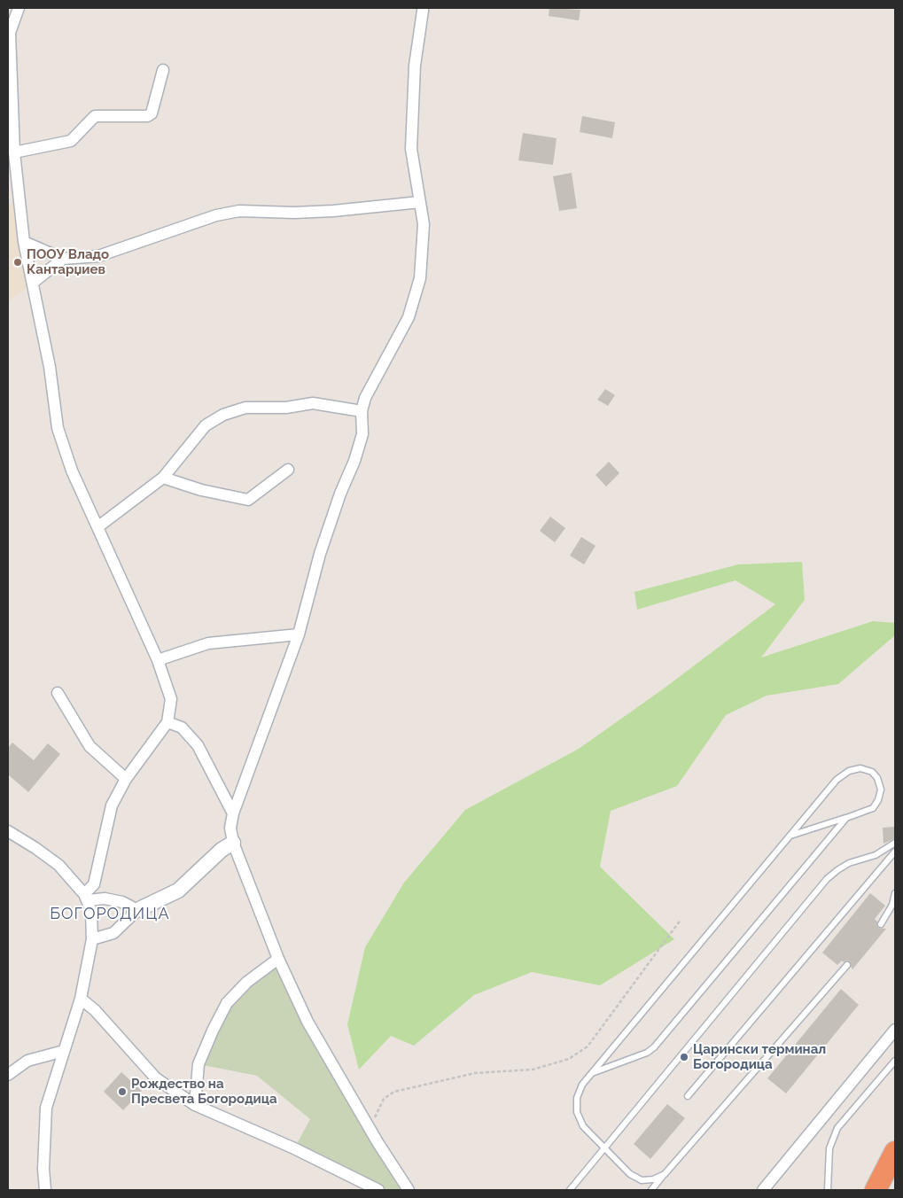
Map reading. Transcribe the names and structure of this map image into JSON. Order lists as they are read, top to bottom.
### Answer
{
  "districts": ["БОГОРОДИЦА"],
  "places": ["ПООУ Владо Кантарџиев", "Царински терминал Богородица", "Рождество на Пресвета Богородица"]
}
